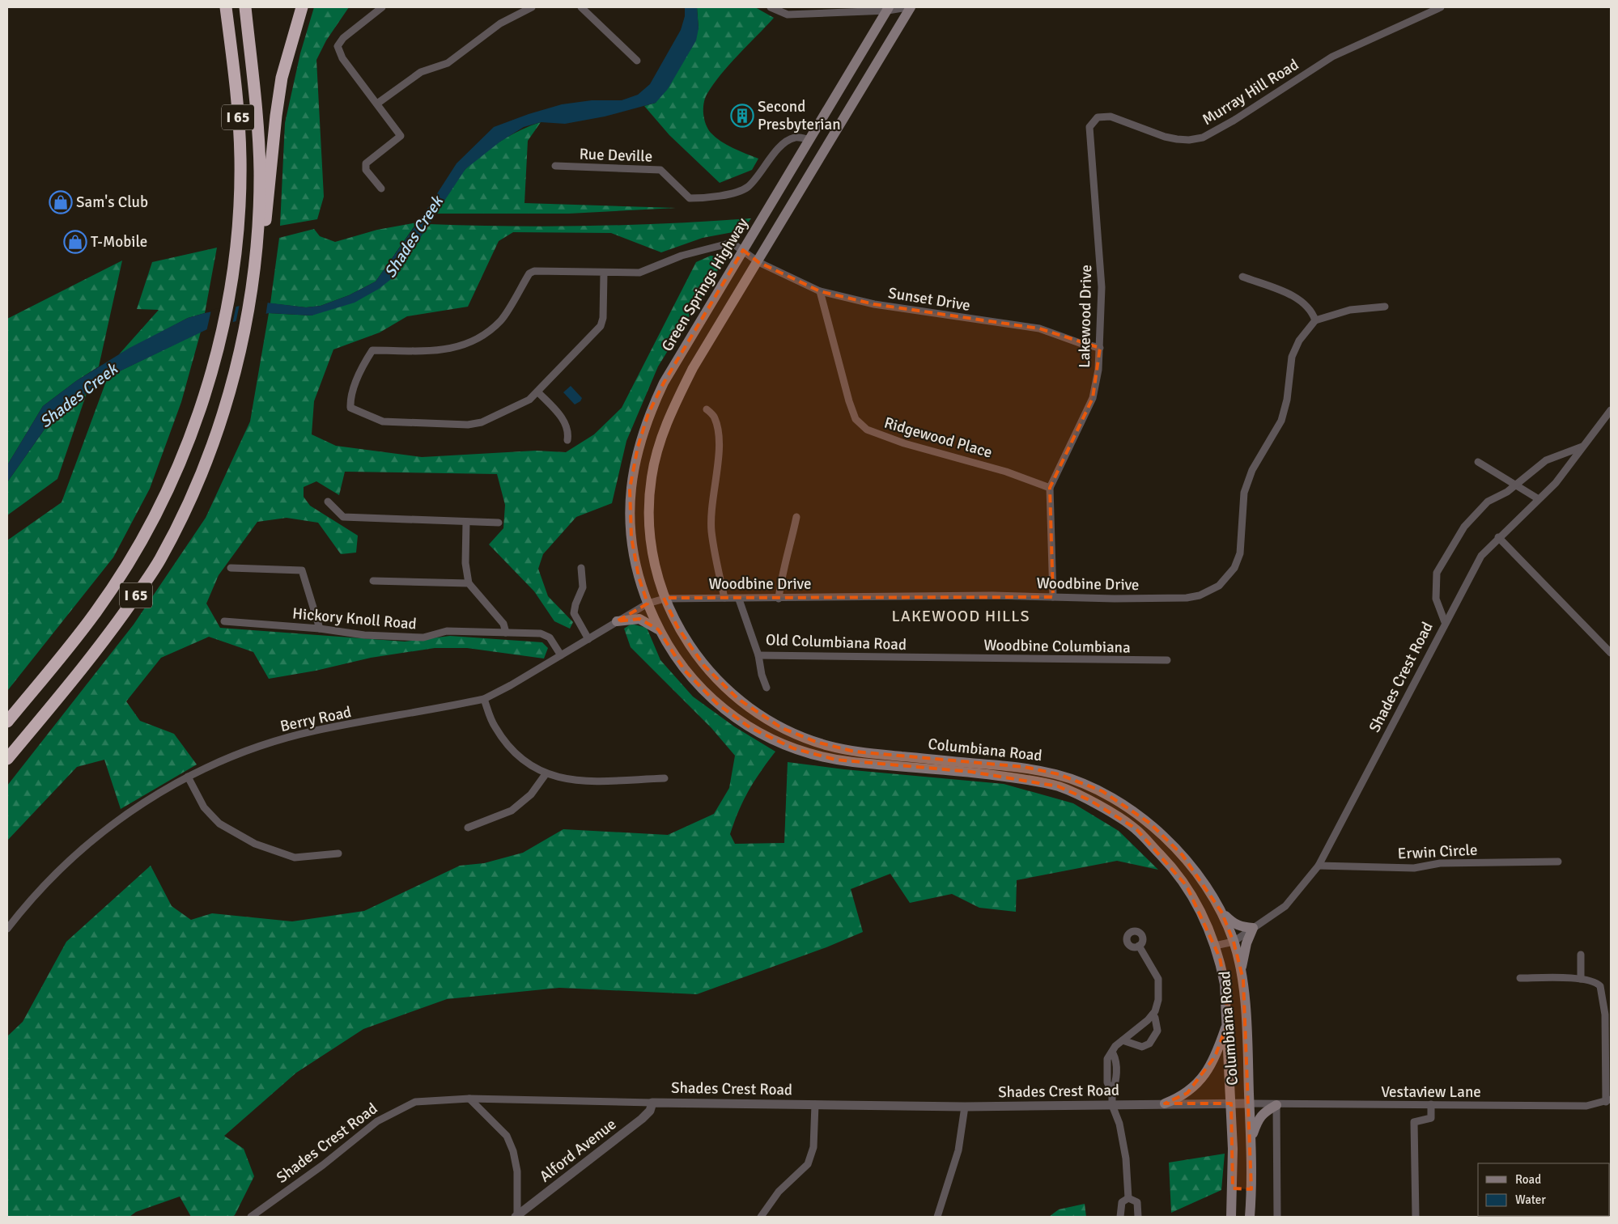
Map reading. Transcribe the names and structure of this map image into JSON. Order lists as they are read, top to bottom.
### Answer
{
  "streets": {
    "highway": ["I 65"],
    "main road": ["Green Springs Highway", "Columbiana Road"],
    "street": [
      "Murray Hill Road",
      "Rue Deville",
      "Sunset Drive",
      "Lakewood Drive",
      "Ridgewood Place",
      "Woodbine Drive",
      "Hickory Knoll Road",
      "Old Columbiana Road",
      "Woodbine Columbiana",
      "Shades Crest Road",
      "Berry Road",
      "Erwin Circle",
      "Vestaview Lane",
      "Alford Avenue"
    ]
  },
  "crossings": [
    ["Murray Hill Road", "Lakewood Drive"],
    ["Rue Deville", "Green Springs Highway"],
    ["Green Springs Highway", "Sunset Drive"],
    ["Green Springs Highway", "Berry Road"],
    ["Green Springs Highway", "Columbiana Road"],
    ["Sunset Drive", "Lakewood Drive"],
    ["Sunset Drive", "Ridgewood Place"],
    ["Lakewood Drive", "Ridgewood Place"],
    ["Lakewood Drive", "Woodbine Drive"],
    ["Woodbine Drive", "Old Columbiana Road"],
    ["Woodbine Drive", "Berry Road"],
    ["Woodbine Drive", "Columbiana Road"],
    ["Hickory Knoll Road", "Berry Road"],
    ["Old Columbiana Road", "Woodbine Columbiana"],
    ["Shades Crest Road", "Columbiana Road"],
    ["Shades Crest Road", "Erwin Circle"],
    ["Shades Crest Road", "Vestaview Lane"],
    ["Shades Crest Road", "Alford Avenue"],
    ["Berry Road", "Columbiana Road"],
    ["Columbiana Road", "Vestaview Lane"]
  ],
  "districts": ["LAKEWOOD HILLS"],
  "water": ["Shades Creek"],
  "places": {
    "building": ["Second Presbyterian"],
    "shop": ["Sam's Club", "T-Mobile"]
  },
  "legend": ["Road", "Water"]
}
